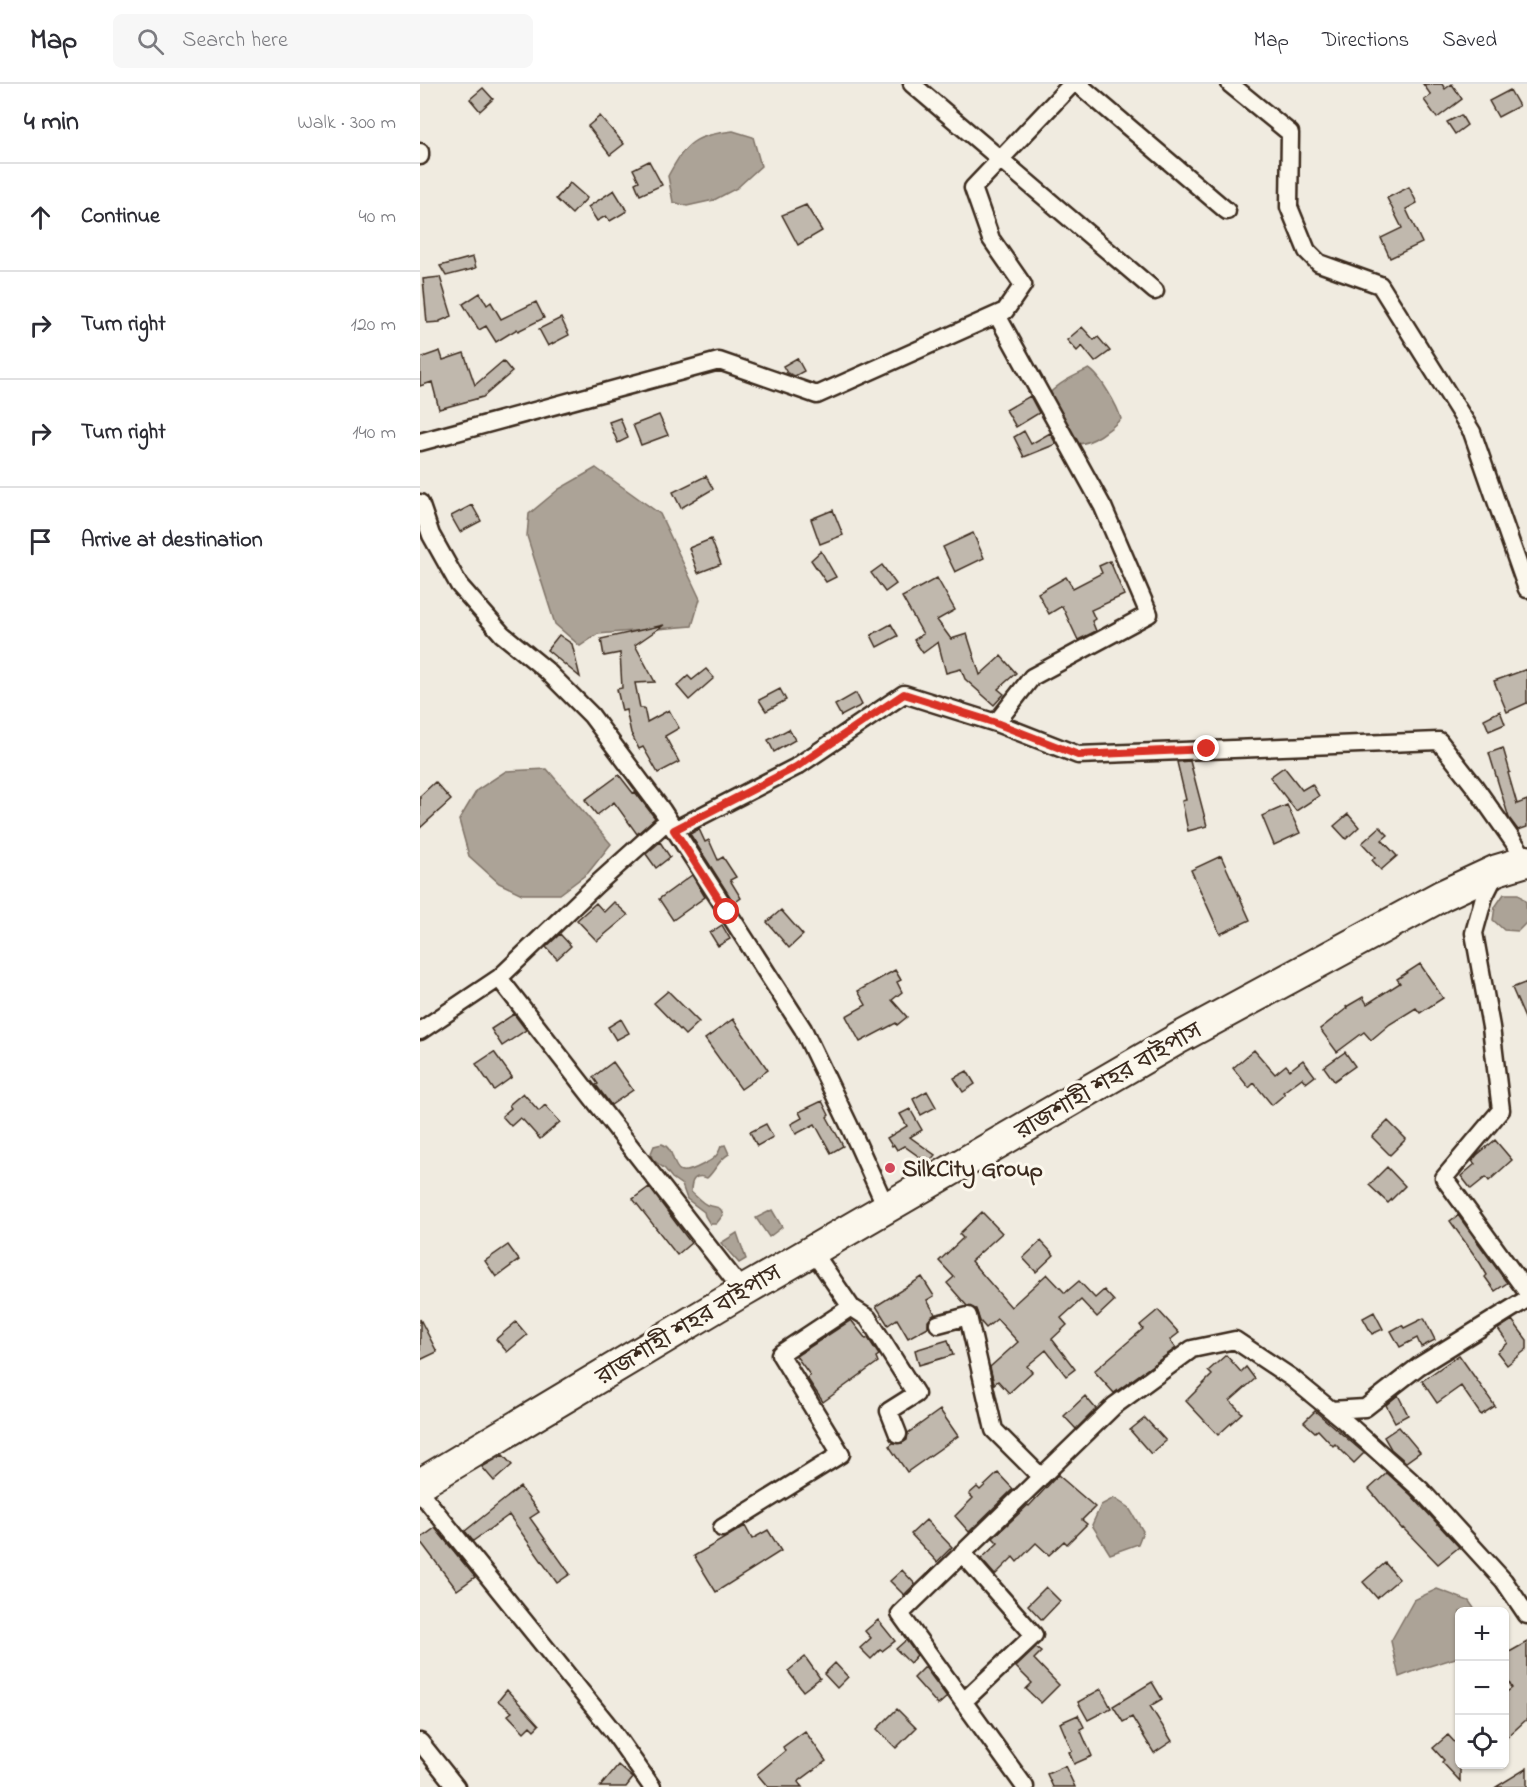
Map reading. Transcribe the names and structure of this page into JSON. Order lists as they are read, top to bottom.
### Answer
{
  "streets": {
    "highway": ["রাজশাহী শহর বাইপাস"]
  },
  "places": ["SilkCity Group"],
  "page": {
    "header": "Map",
    "search": "Search here",
    "nav": ["Map", "Directions", "Saved"],
    "heading": ["4 min", "Walk · 300 m"],
    "list": [
      ["Continue", "40 m"],
      ["Turn right", "120 m"],
      ["Turn right", "140 m"],
      "Arrive at destination"
    ],
    "map_buttons": ["+", "−"]
  }
}
